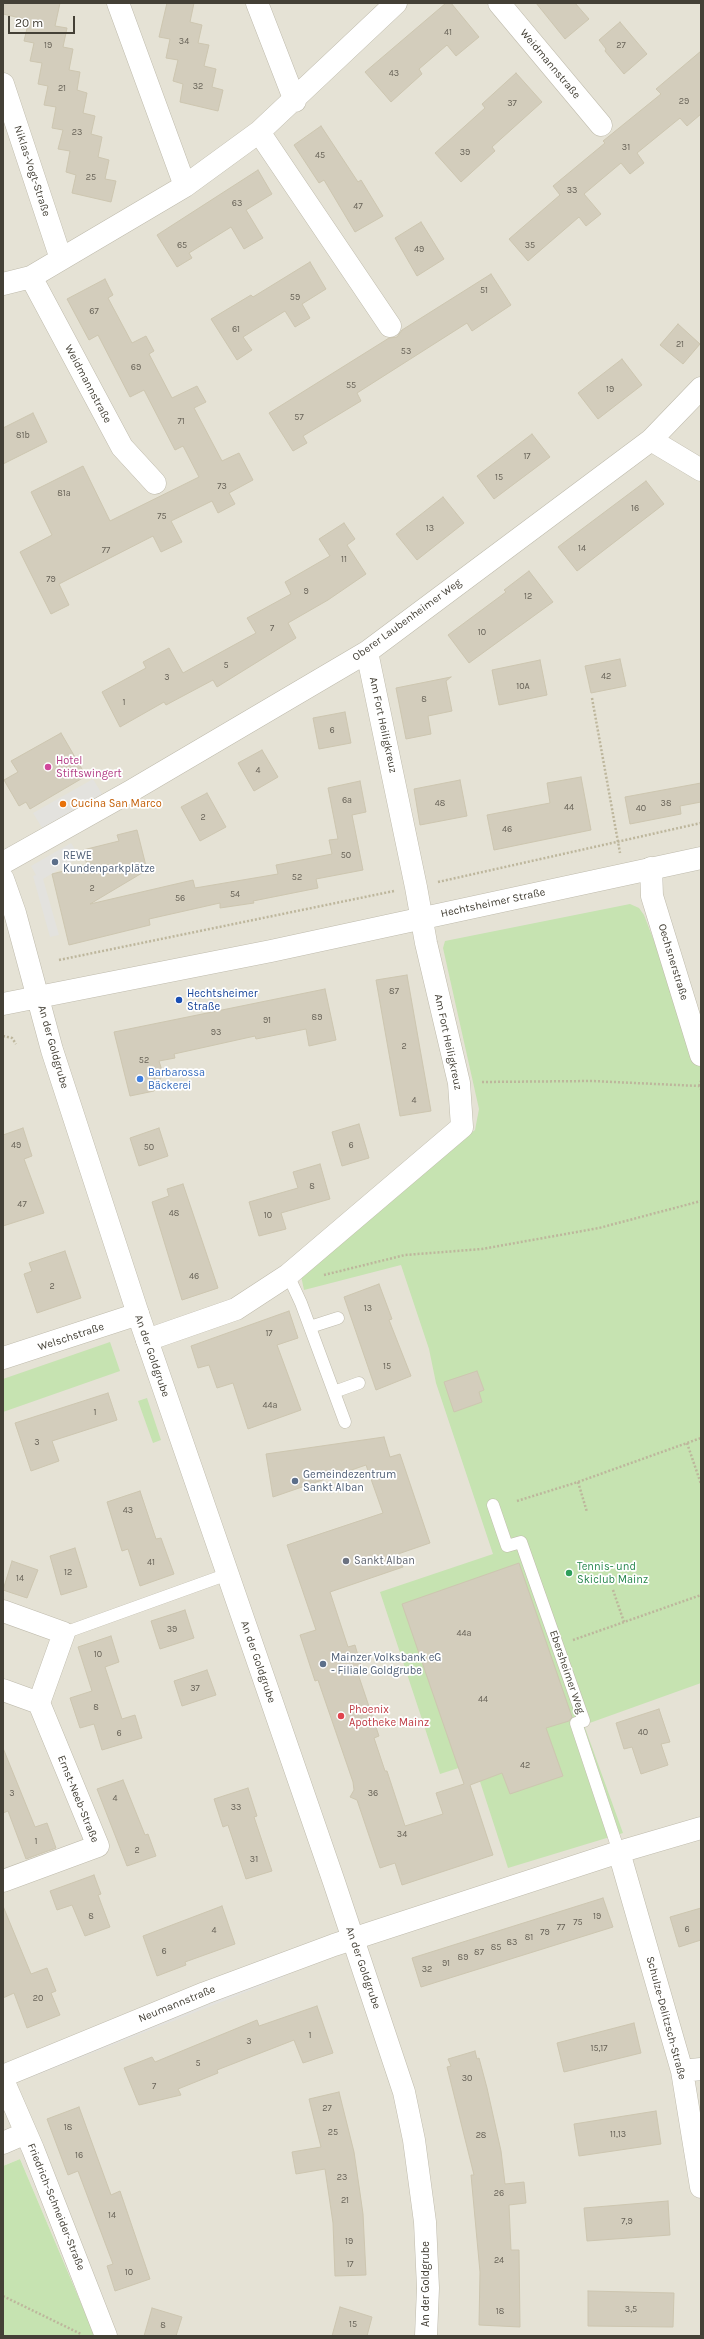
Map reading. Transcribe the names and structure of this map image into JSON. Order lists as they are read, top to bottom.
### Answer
{
  "streets": {
    "street": [
      "Weidmannstraße",
      "Niklas-Vogt-Straße",
      "Oberer Laubenheimer Weg",
      "Am Fort Heiligkreuz",
      "Hechtsheimer Straße",
      "Oechsnerstraße",
      "An der Goldgrube",
      "Welschstraße",
      "Ernst-Neeb-Straße",
      "Neumannstraße",
      "Schulze-Delitzsch-Straße",
      "Friedrich-Schneider-Straße"
    ],
    "lane": ["Ebersheimer Weg"]
  },
  "crossings": [
    ["Oberer Laubenheimer Weg", "Am Fort Heiligkreuz"],
    ["Am Fort Heiligkreuz", "Hechtsheimer Straße"],
    ["Am Fort Heiligkreuz", "An der Goldgrube"],
    ["Hechtsheimer Straße", "Oechsnerstraße"],
    ["Hechtsheimer Straße", "An der Goldgrube"],
    ["An der Goldgrube", "Welschstraße"],
    ["An der Goldgrube", "Neumannstraße"],
    ["Ebersheimer Weg", "Schulze-Delitzsch-Straße"]
  ],
  "places": [
    "Hotel Stiftswingert",
    "Cucina San Marco",
    "REWE Kundenparkplätze",
    "Hechtsheimer Straße",
    "Barbarossa Bäckerei",
    "Gemeindezentrum Sankt Alban",
    "Sankt Alban",
    "Tennis- und Skiclub Mainz",
    "Mainzer Volksbank eG - Filiale Goldgrube",
    "Phoenix Apotheke Mainz"
  ],
  "house_numbers": [
    "41",
    "34",
    "19",
    "27",
    "43",
    "32",
    "21",
    "29",
    "37",
    "23",
    "31",
    "39",
    "45",
    "25",
    "33",
    "63",
    "47",
    "65",
    "35",
    "49",
    "51",
    "59",
    "67",
    "61",
    "21",
    "53",
    "69",
    "55",
    "19",
    "57",
    "71",
    "81b",
    "17",
    "15",
    "73",
    "81a",
    "16",
    "75",
    "13",
    "14",
    "77",
    "11",
    "79",
    "9",
    "12",
    "7",
    "10",
    "5",
    "42",
    "3",
    "10A",
    "8",
    "1",
    "6",
    "4",
    "6a",
    "48",
    "38",
    "44",
    "40",
    "2",
    "46",
    "50",
    "52",
    "2",
    "54",
    "56",
    "87",
    "89",
    "91",
    "93",
    "2",
    "52",
    "4",
    "49",
    "6",
    "50",
    "8",
    "47",
    "48",
    "10",
    "46",
    "2",
    "13",
    "17",
    "15",
    "44a",
    "1",
    "3",
    "43",
    "41",
    "12",
    "14",
    "39",
    "44a",
    "10",
    "37",
    "44",
    "8",
    "40",
    "6",
    "42",
    "3",
    "36",
    "4",
    "33",
    "34",
    "1",
    "2",
    "31",
    "8",
    "19",
    "75",
    "77",
    "6",
    "4",
    "79",
    "81",
    "83",
    "85",
    "6",
    "87",
    "89",
    "91",
    "32",
    "20",
    "1",
    "3",
    "15,17",
    "5",
    "30",
    "7",
    "27",
    "18",
    "25",
    "11,13",
    "28",
    "16",
    "23",
    "26",
    "21",
    "14",
    "7,9",
    "19",
    "24",
    "17",
    "10",
    "3,5",
    "18",
    "15",
    "8"
  ],
  "scale_bar": "20 m"
}
